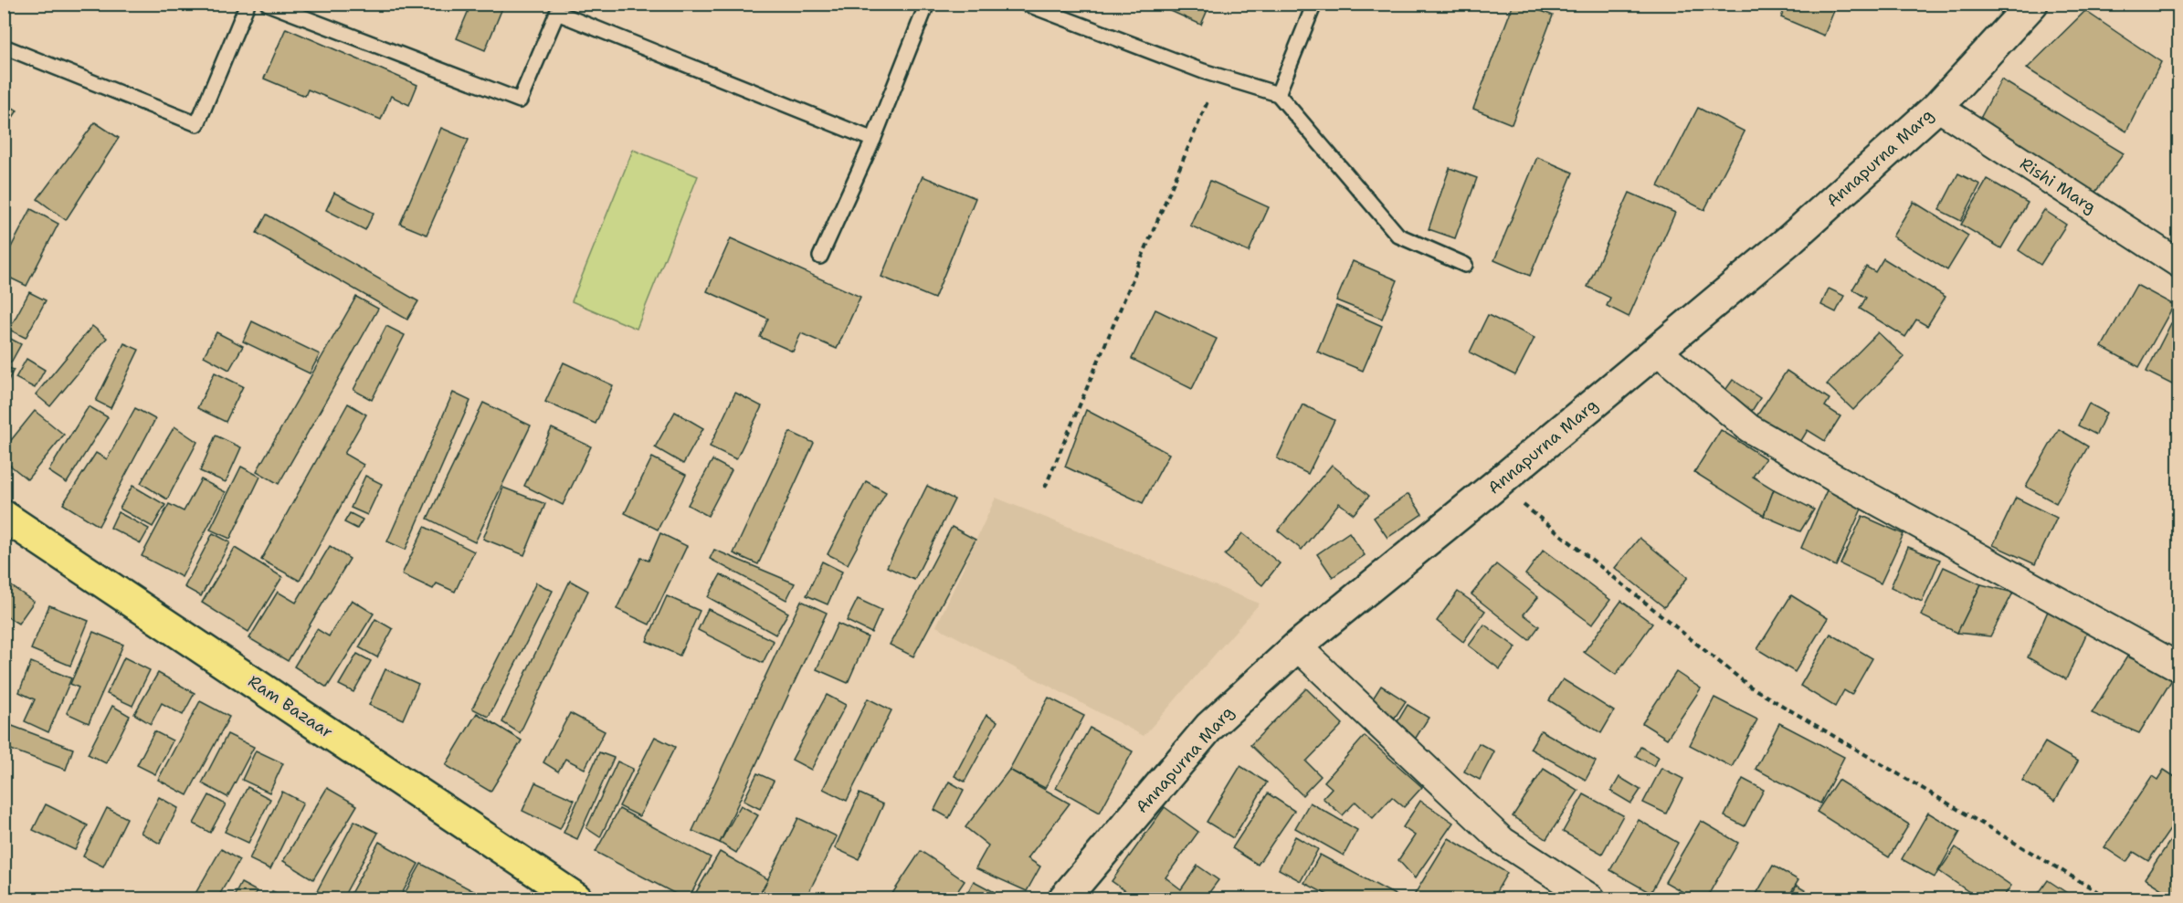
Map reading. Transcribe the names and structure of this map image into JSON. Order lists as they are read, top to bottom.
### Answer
{
  "streets": {
    "main road": ["Annapurna Marg", "Ram Bazaar"],
    "street": ["Rishi Marg"]
  },
  "crossings": [
    ["Annapurna Marg", "Rishi Marg"]
  ]
}
